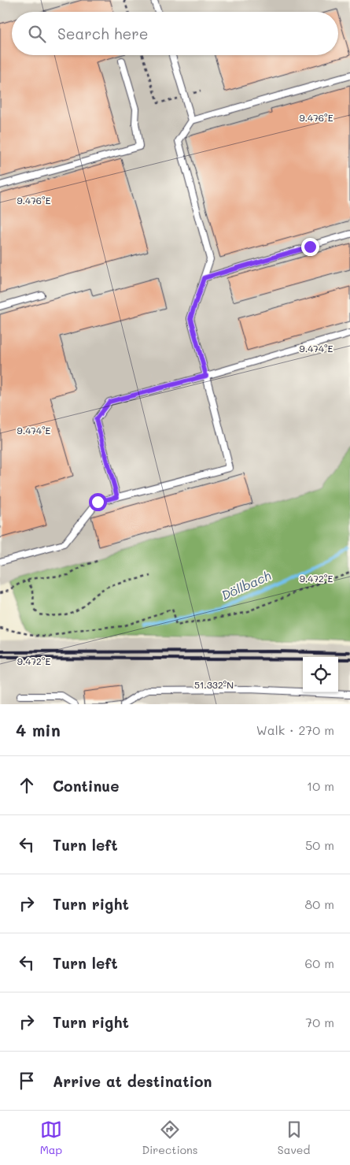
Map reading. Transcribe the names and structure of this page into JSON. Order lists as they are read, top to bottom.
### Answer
{
  "water": ["Döllbach"],
  "page": {
    "search": "Search here",
    "heading": ["4 min", "Walk · 270 m"],
    "list": [
      ["Continue", "10 m"],
      ["Turn left", "50 m"],
      ["Turn right", "80 m"],
      ["Turn left", "60 m"],
      ["Turn right", "70 m"],
      "Arrive at destination"
    ],
    "nav": ["Map", "Directions", "Saved"]
  },
  "coordinates": [
    "9.476°E",
    "9.474°E",
    "9.472°E",
    "51.332°N"
  ]
}
